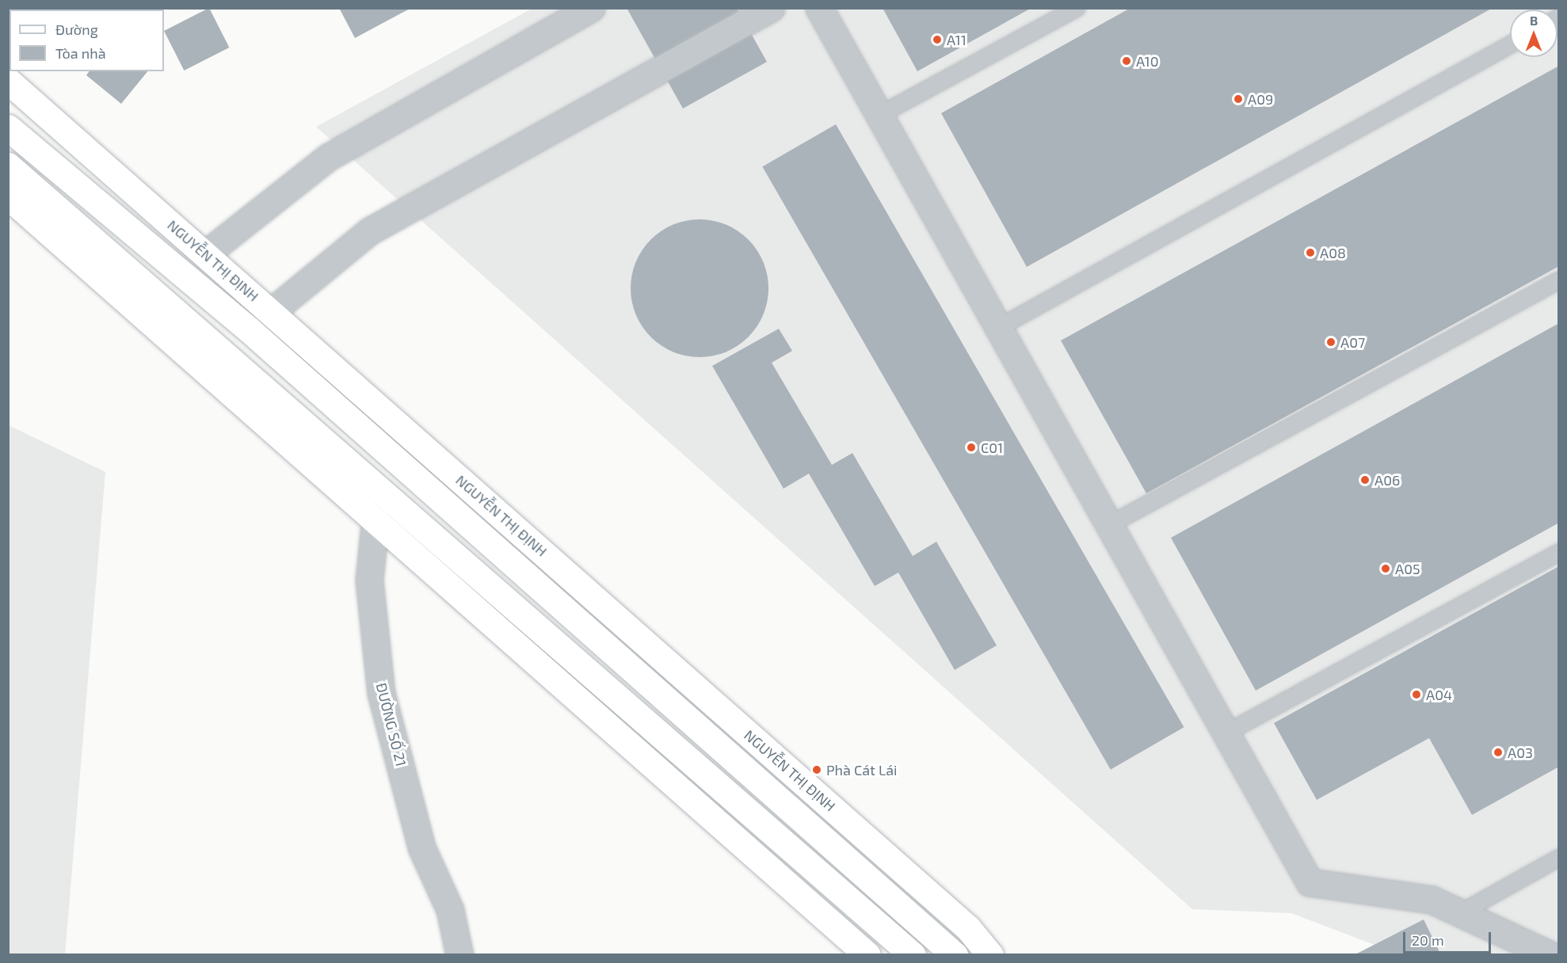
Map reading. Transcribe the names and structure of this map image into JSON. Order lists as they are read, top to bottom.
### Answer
{
  "streets": {
    "main road": ["NGUYỄN THỊ ĐỊNH"],
    "street": ["ĐƯỜNG SỐ 21"]
  },
  "places": [
    "A11",
    "A10",
    "A09",
    "A08",
    "A07",
    "C01",
    "A06",
    "A05",
    "A04",
    "A03",
    "Phà Cát Lái"
  ],
  "legend": ["Đường", "Tòa nhà"],
  "scale_bar": "20 m",
  "north": "top"
}
